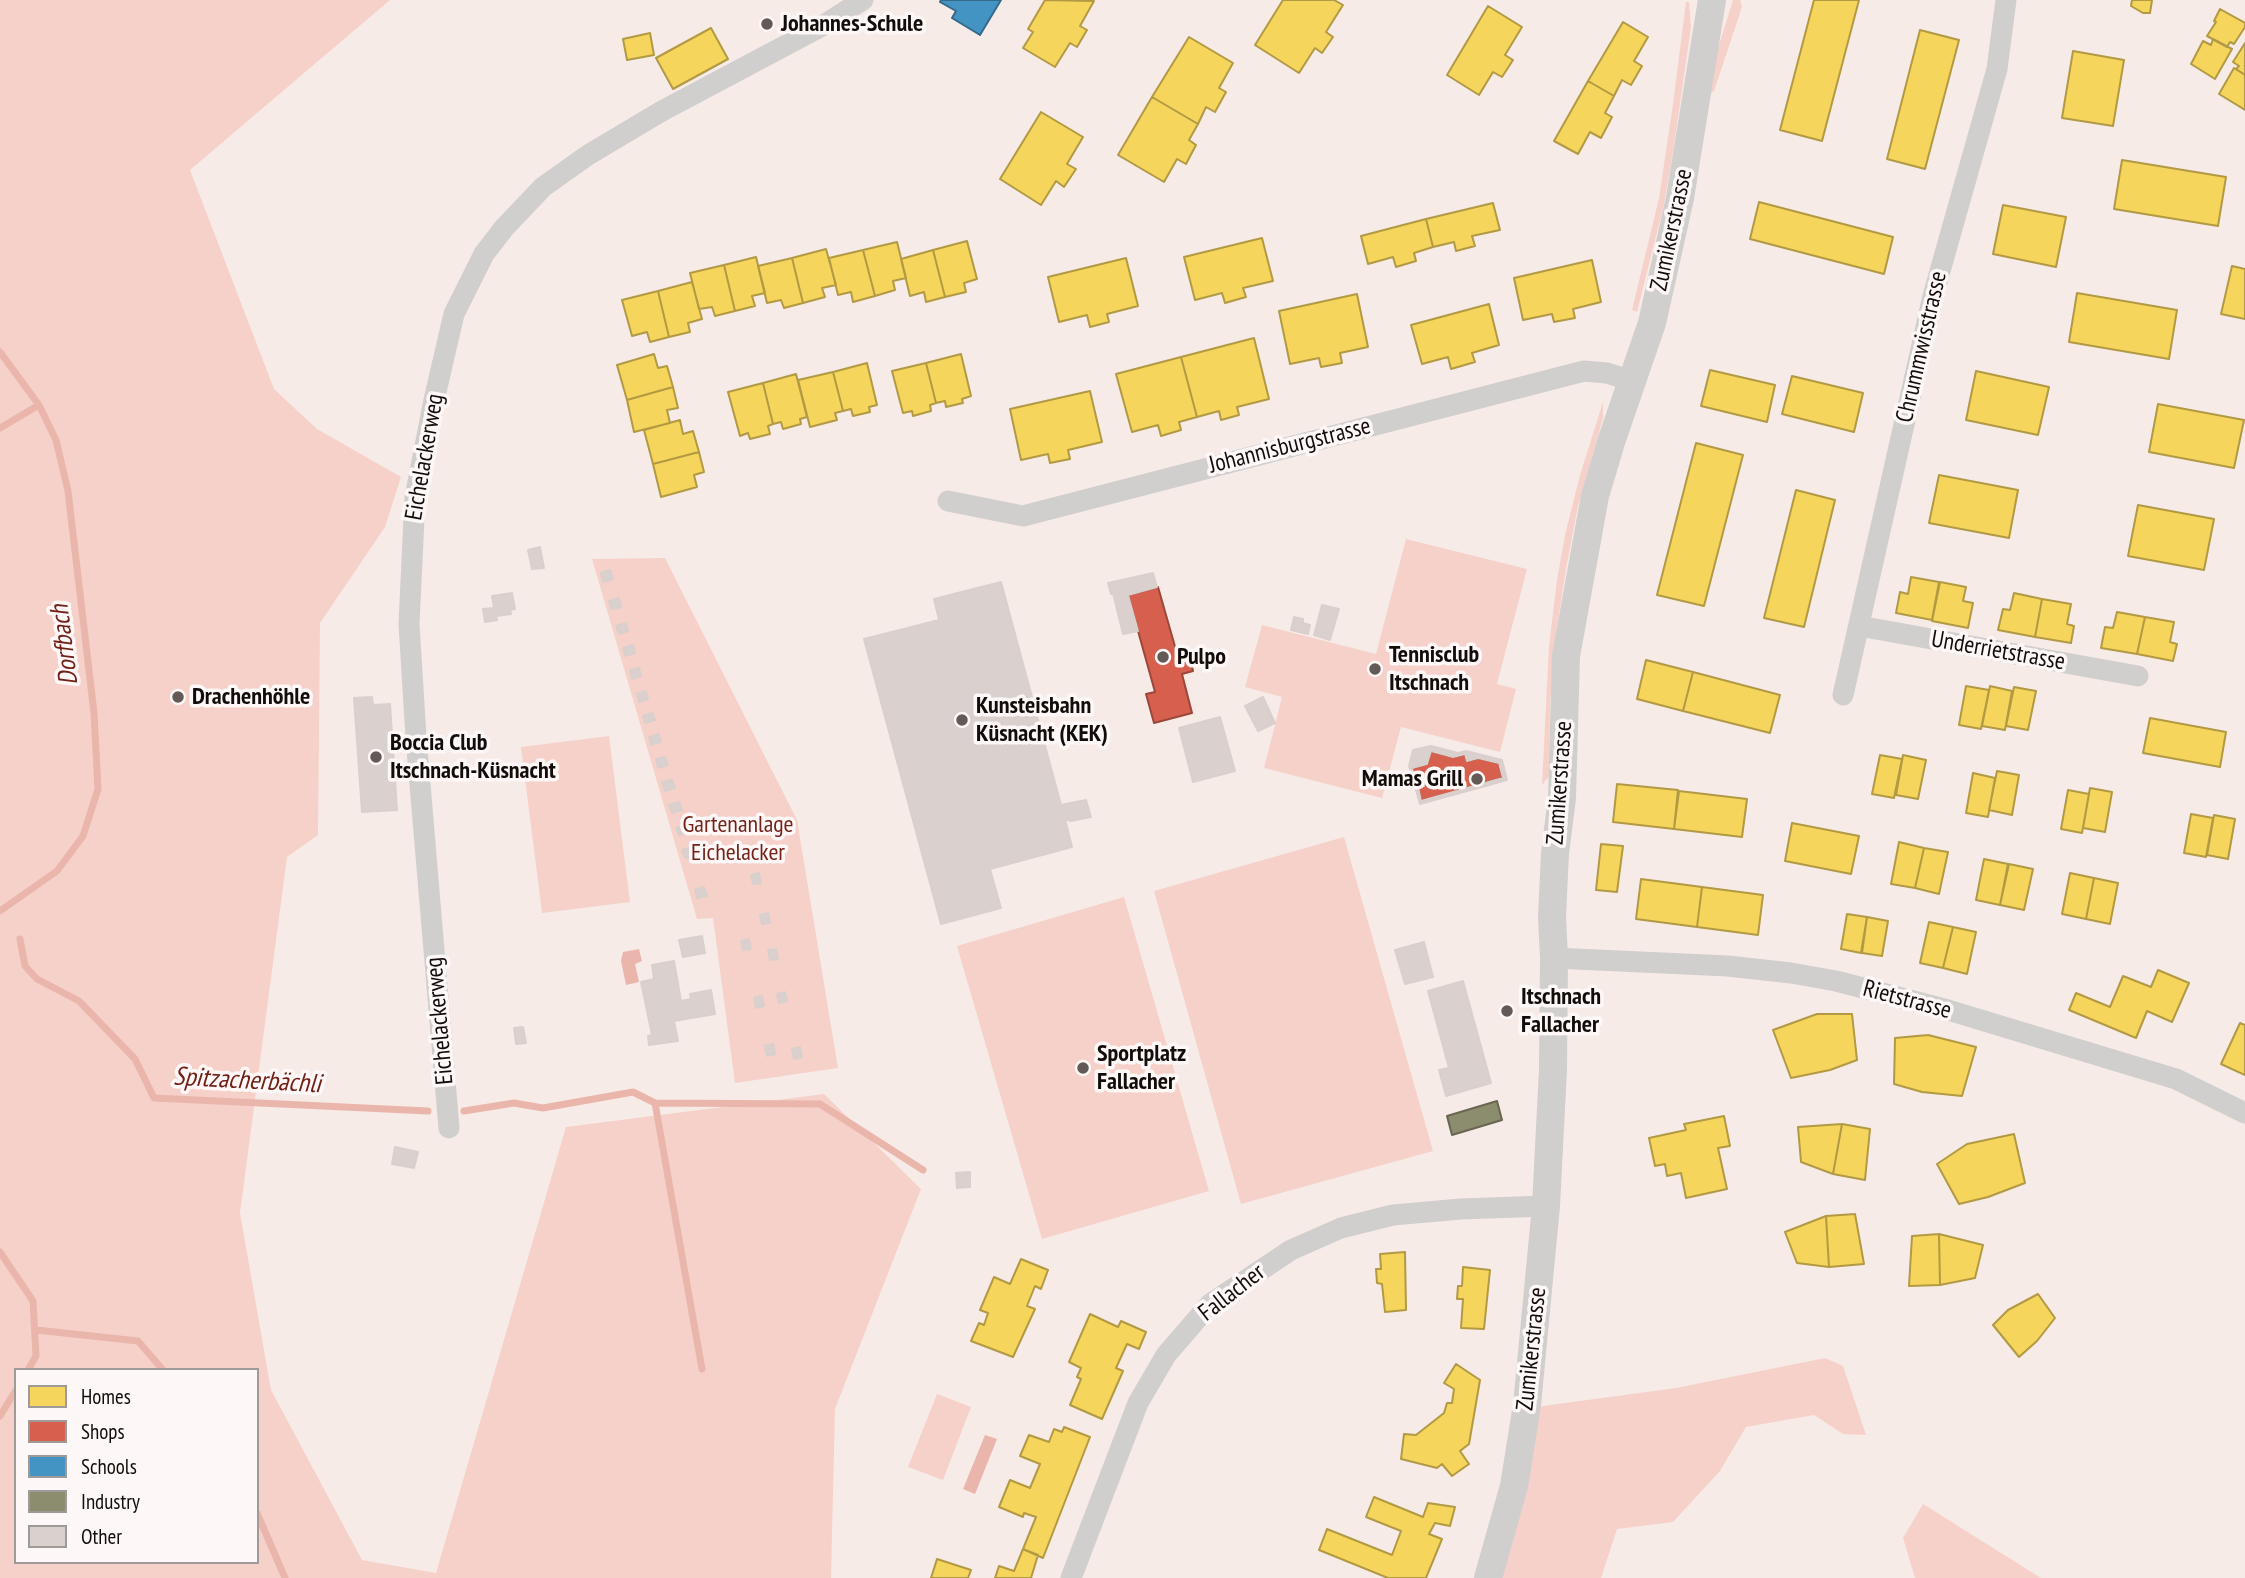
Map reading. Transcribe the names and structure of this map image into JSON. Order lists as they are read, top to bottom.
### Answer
{
  "streets": {
    "main road": ["Zumikerstrasse"],
    "street": [
      "Chrummwisstrasse",
      "Johannisburgstrasse",
      "Eichelackerweg",
      "Underrietstrasse",
      "Rietstrasse",
      "Fallacher"
    ]
  },
  "crossings": [
    ["Zumikerstrasse", "Johannisburgstrasse"],
    ["Zumikerstrasse", "Rietstrasse"],
    ["Zumikerstrasse", "Fallacher"],
    ["Chrummwisstrasse", "Underrietstrasse"]
  ],
  "water": ["Dorfbach", "Spitzacherbächli"],
  "parks": ["Gartenanlage Eichelacker"],
  "places": [
    "Johannes-Schule",
    "Pulpo",
    "Tennisclub Itschnach",
    "Drachenhöhle",
    "Kunsteisbahn Küsnacht (KEK)",
    "Boccia Club Itschnach-Küsnacht",
    "Mamas Grill",
    "Itschnach Fallacher",
    "Sportplatz Fallacher"
  ],
  "legend": [
    "Homes",
    "Shops",
    "Schools",
    "Industry",
    "Other"
  ]
}
